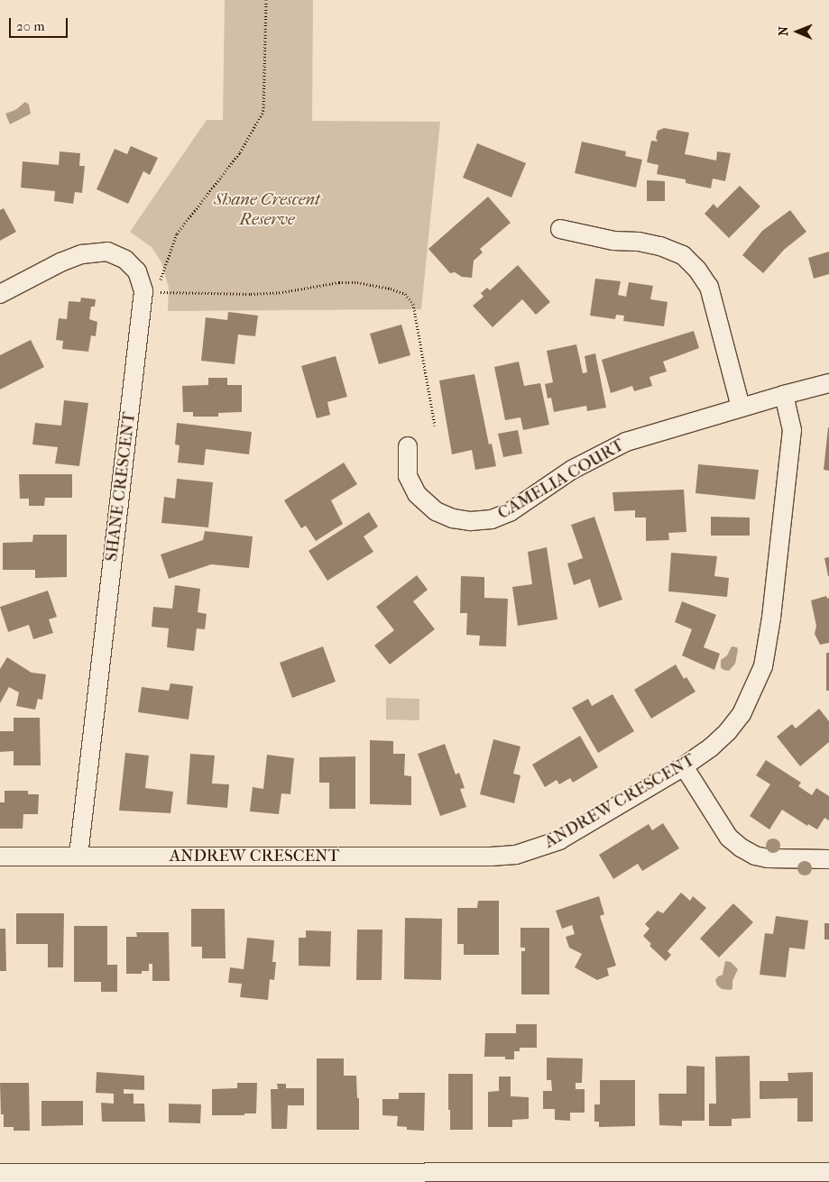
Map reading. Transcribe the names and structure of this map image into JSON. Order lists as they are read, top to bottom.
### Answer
{
  "streets": {
    "street": ["CAMELIA COURT", "SHANE CRESCENT", "ANDREW CRESCENT"]
  },
  "crossings": [
    ["CAMELIA COURT", "ANDREW CRESCENT"],
    ["SHANE CRESCENT", "ANDREW CRESCENT"]
  ],
  "parks": ["Shane Crescent Reserve"],
  "scale_bar": "20 m",
  "north": "left"
}
